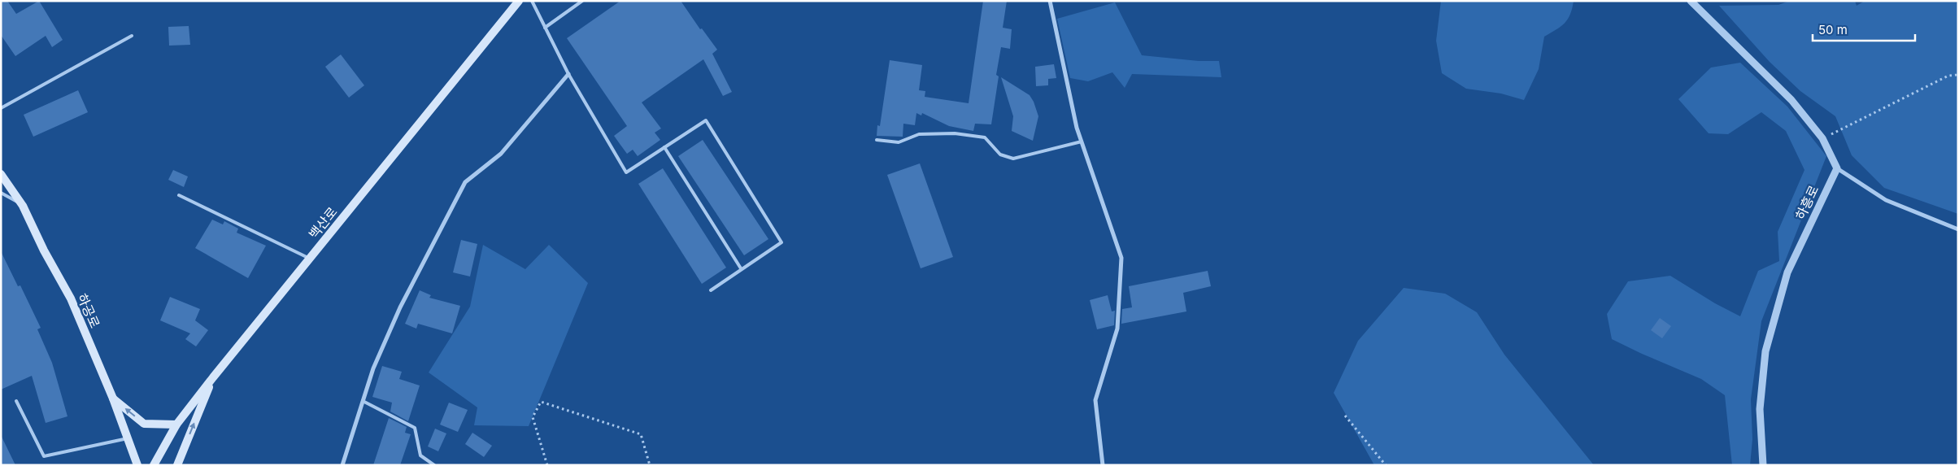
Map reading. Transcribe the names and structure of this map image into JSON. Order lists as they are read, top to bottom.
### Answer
{
  "streets": {
    "main road": ["백산로", "하공로"],
    "street": ["하흥로"]
  },
  "scale_bar": "50 m"
}
